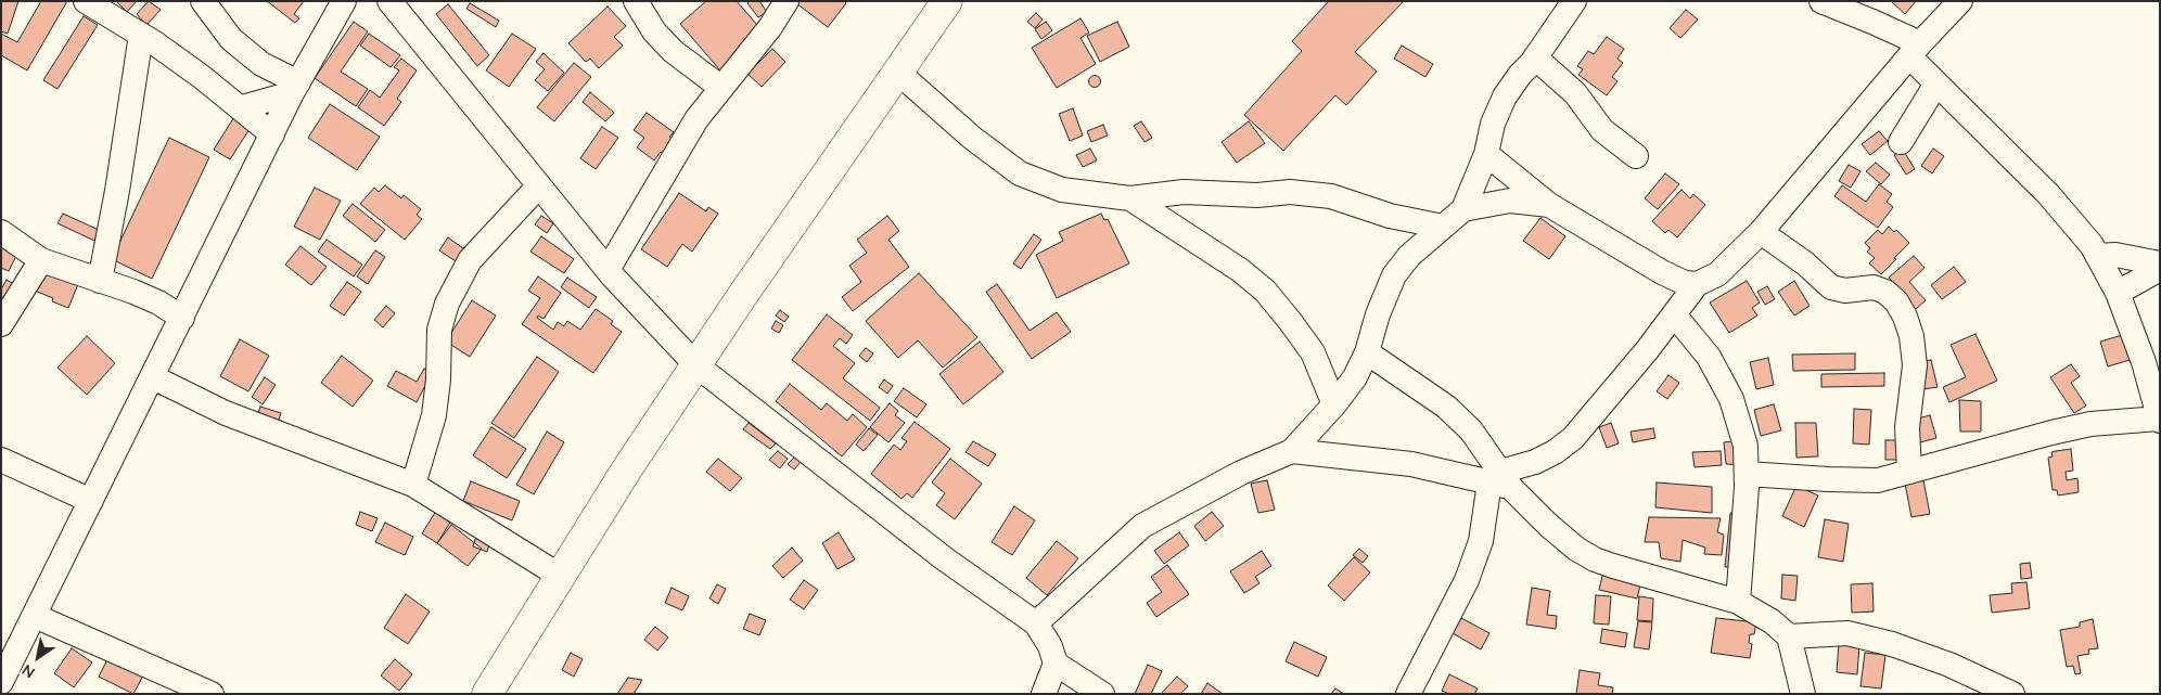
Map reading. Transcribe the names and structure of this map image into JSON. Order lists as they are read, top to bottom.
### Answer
{
  "north": "bottom left"
}
